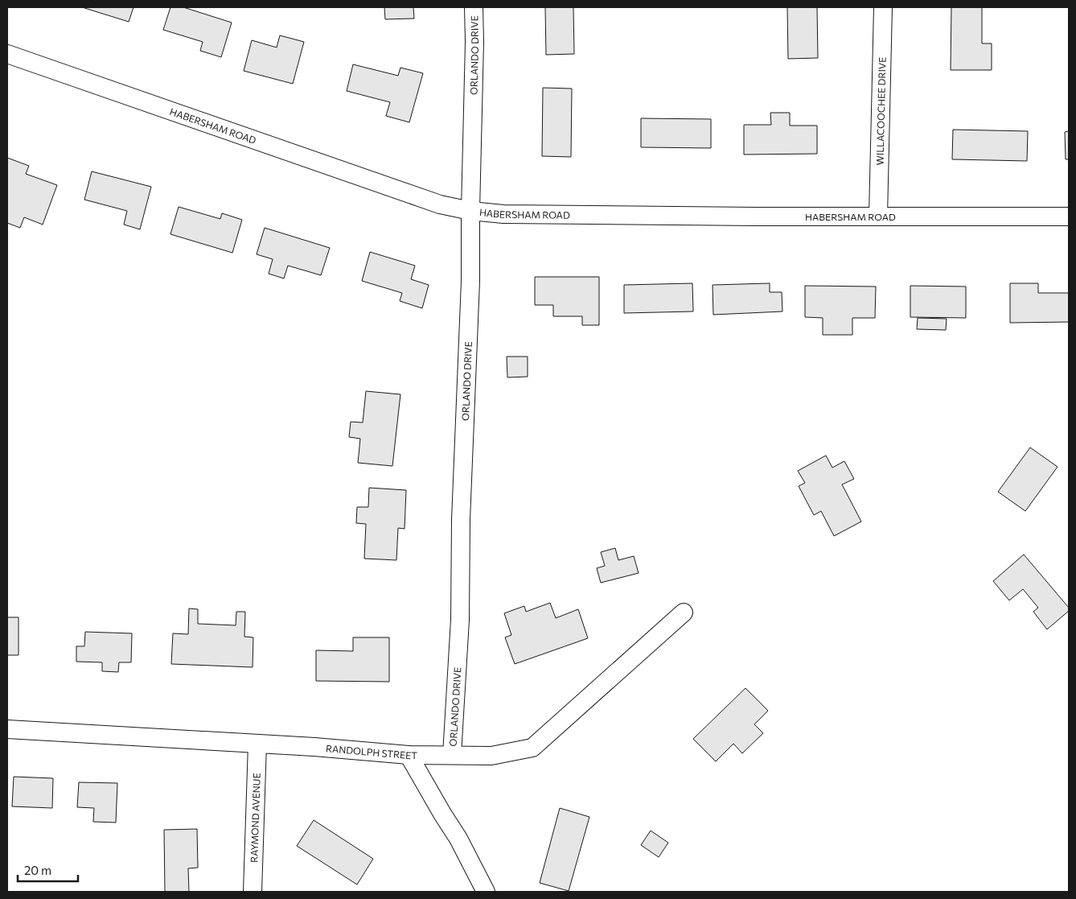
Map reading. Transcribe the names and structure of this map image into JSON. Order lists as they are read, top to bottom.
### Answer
{
  "streets": {
    "street": [
      "ORLANDO DRIVE",
      "WILLACOOCHEE DRIVE",
      "HABERSHAM ROAD",
      "RANDOLPH STREET",
      "RAYMOND AVENUE"
    ]
  },
  "crossings": [
    ["ORLANDO DRIVE", "HABERSHAM ROAD"],
    ["ORLANDO DRIVE", "RANDOLPH STREET"],
    ["WILLACOOCHEE DRIVE", "HABERSHAM ROAD"],
    ["RANDOLPH STREET", "RAYMOND AVENUE"]
  ],
  "scale_bar": "20 m"
}
